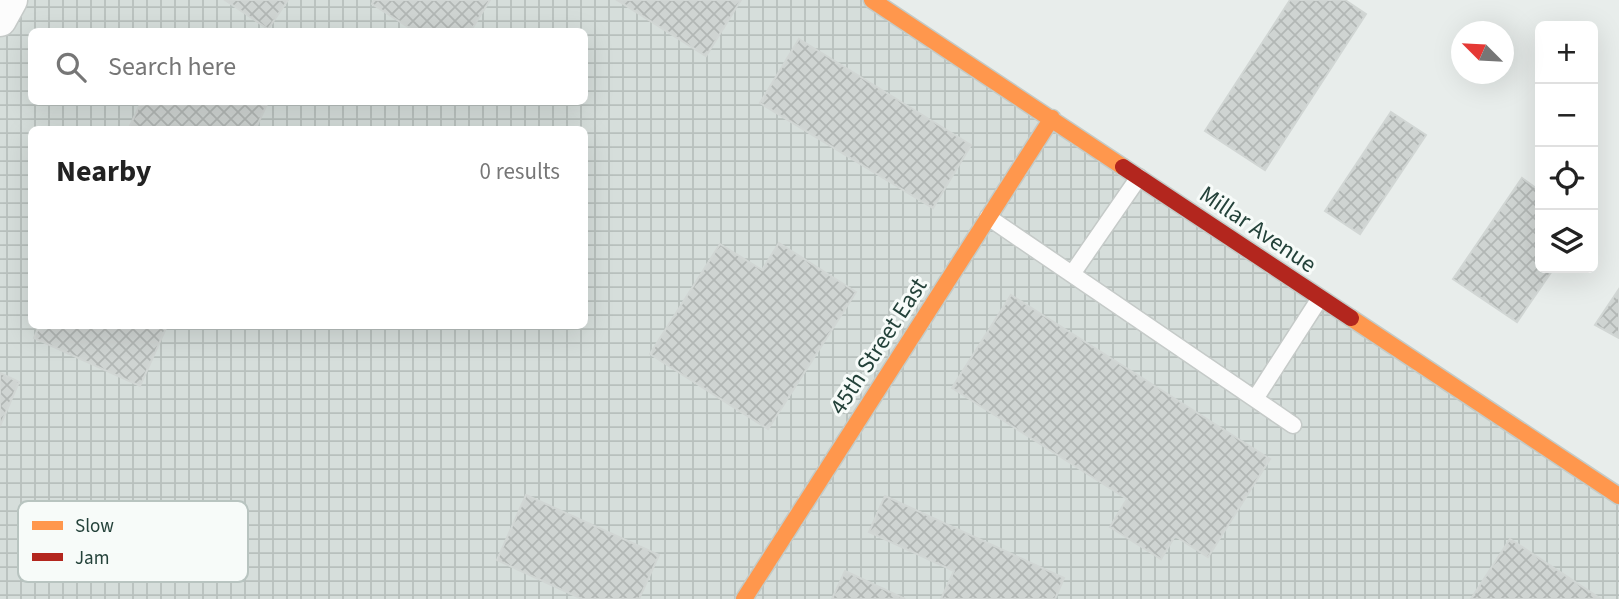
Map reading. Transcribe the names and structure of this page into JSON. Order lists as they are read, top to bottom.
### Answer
{
  "streets": {
    "street": ["Millar Avenue", "45th Street East"]
  },
  "crossings": [
    ["Millar Avenue", "45th Street East"]
  ],
  "legend": ["Slow", "Jam"],
  "north": "top left",
  "page": {
    "map_buttons": ["+", "−"],
    "search": "Search here",
    "heading": ["Nearby", "0 results"]
  }
}
